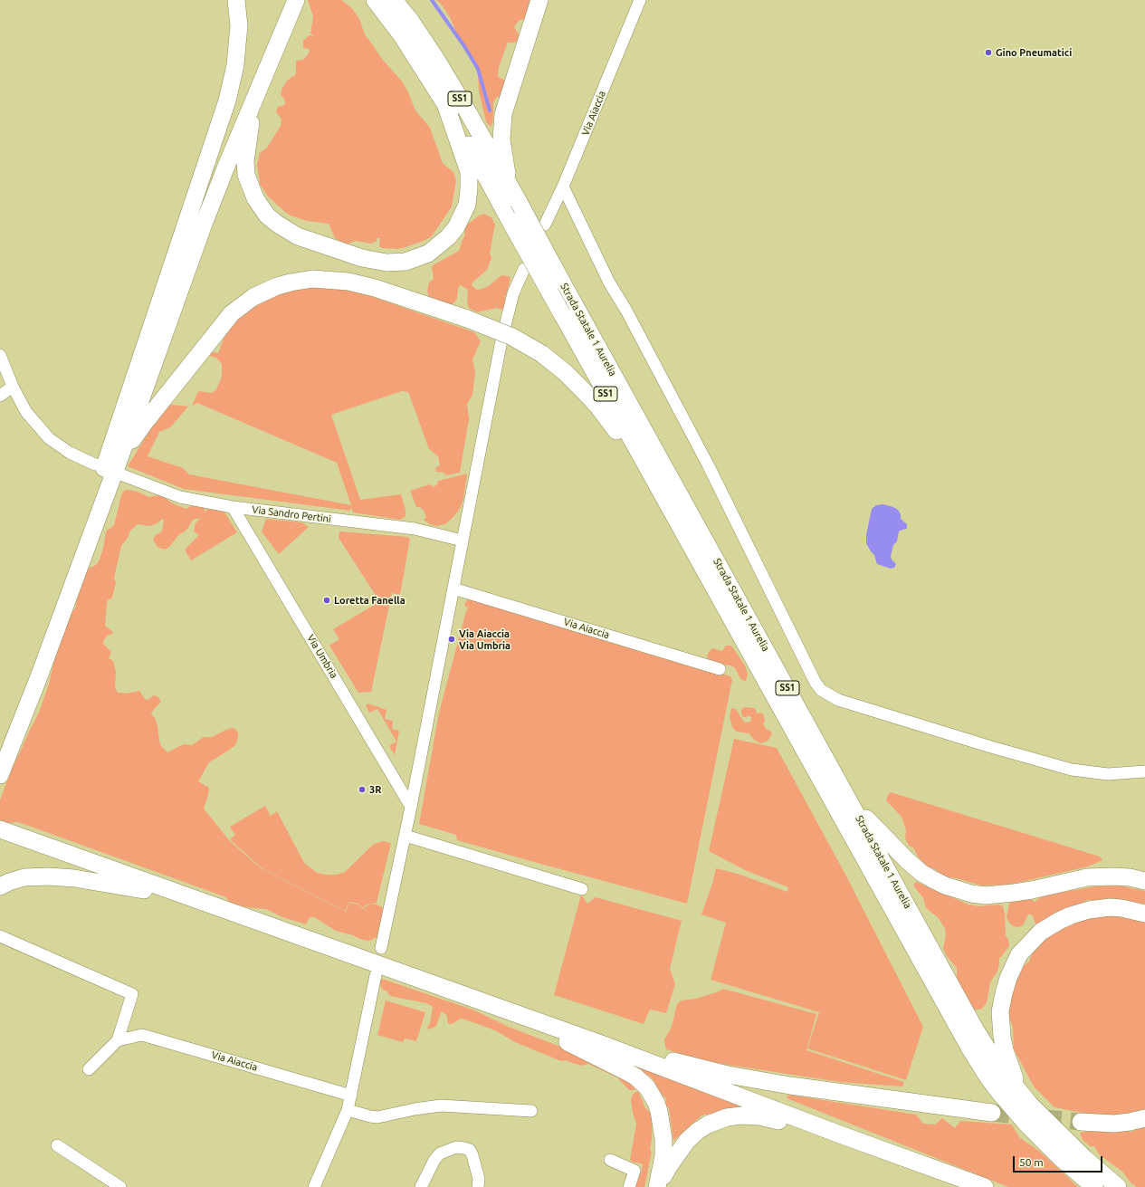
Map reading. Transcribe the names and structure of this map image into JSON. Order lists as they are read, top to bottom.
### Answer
{
  "streets": {
    "highway": ["SS1", "Strada Statale 1 Aurelia"],
    "street": ["Via Aiaccia", "Via Sandro Pertini", "Via Umbria"]
  },
  "crossings": [
    ["Via Sandro Pertini", "Via Umbria"]
  ],
  "places": [
    "Gino Pneumatici",
    "Loretta Fanella",
    "Via Aiaccia Via Umbria",
    "3R"
  ],
  "scale_bar": "50 m"
}
